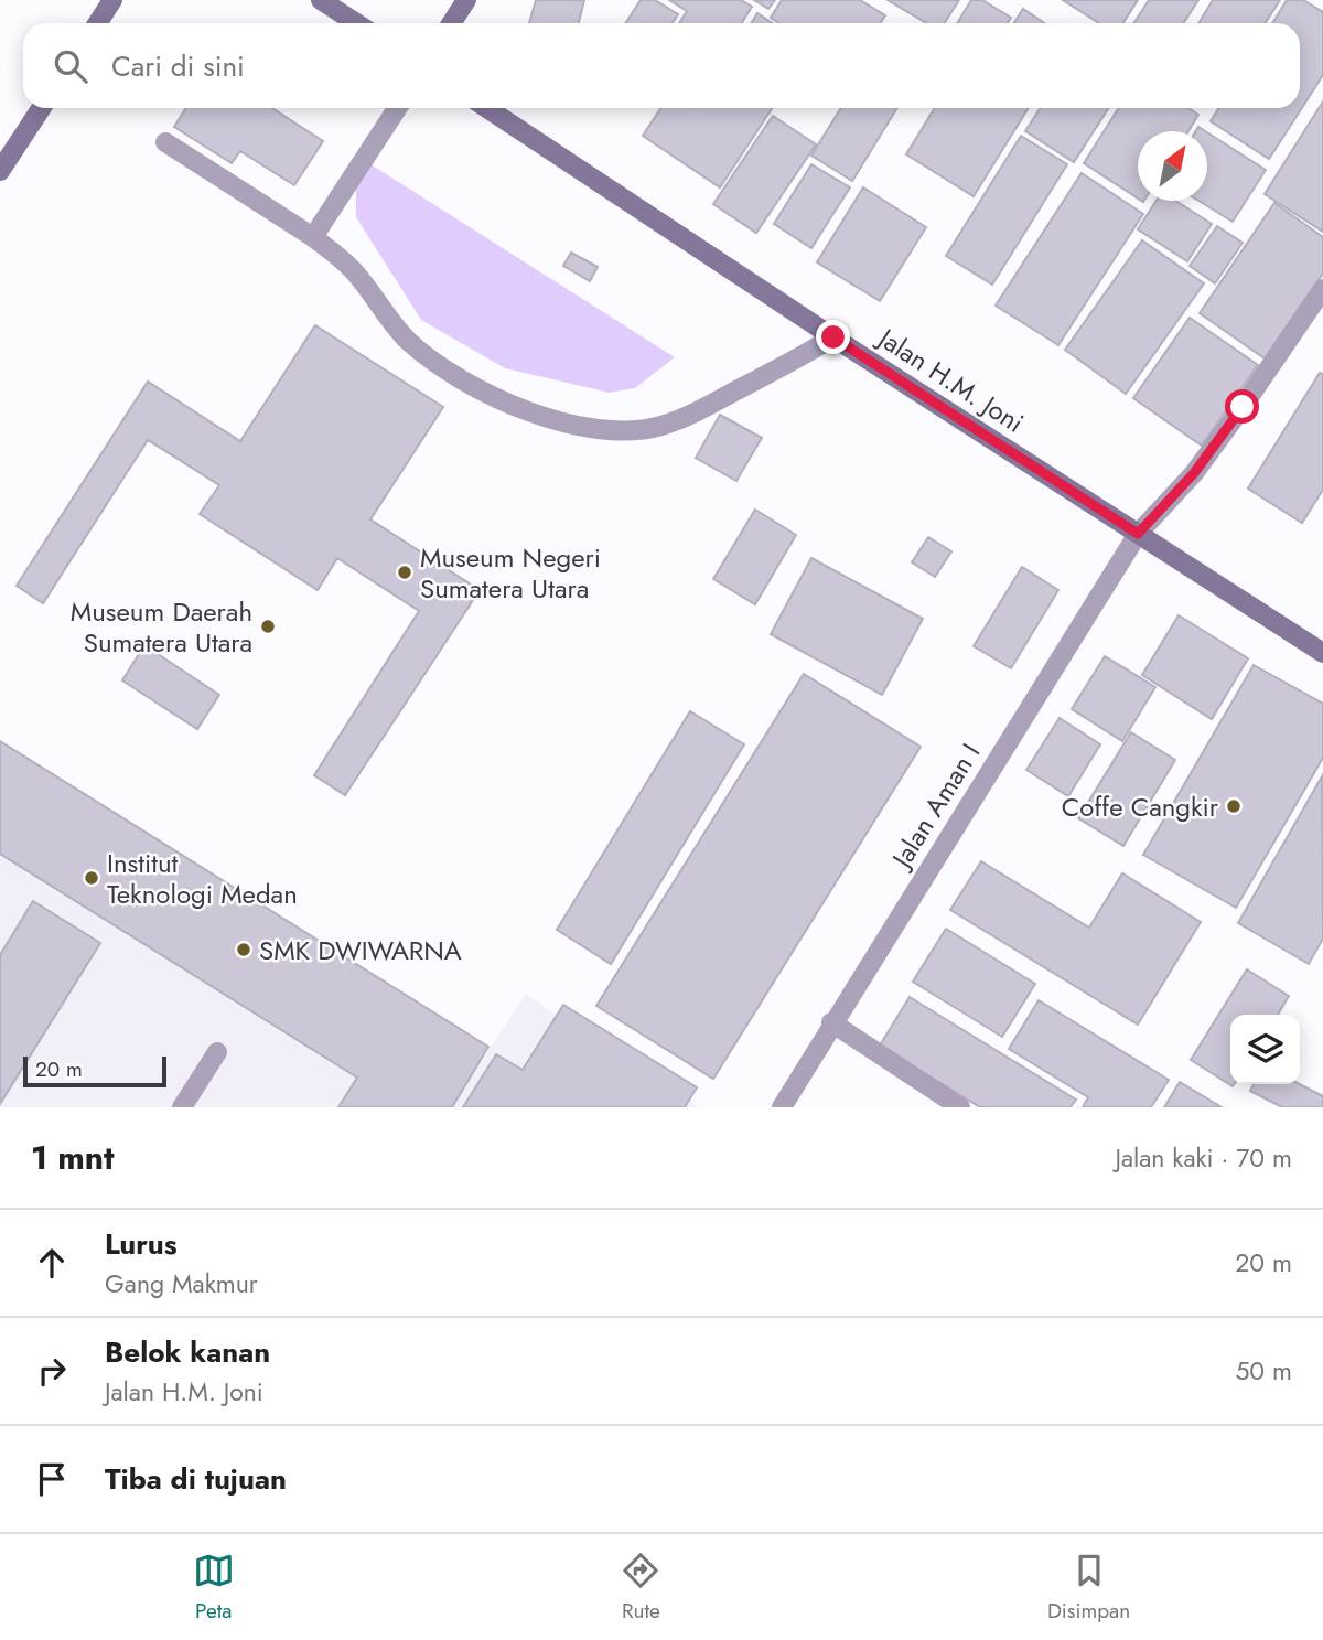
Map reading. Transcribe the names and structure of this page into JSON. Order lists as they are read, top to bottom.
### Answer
{
  "streets": {
    "street": ["Jalan H.M. Joni", "Jalan Aman I"]
  },
  "crossings": [
    ["Jalan H.M. Joni", "Jalan Aman I"]
  ],
  "places": [
    "Museum Negeri Sumatera Utara",
    "Museum Daerah Sumatera Utara",
    "Coffe Cangkir",
    "Institut Teknologi Medan",
    "SMK DWIWARNA"
  ],
  "scale_bar": "20 m",
  "north": "top right",
  "page": {
    "search": "Cari di sini",
    "scale": "20 m",
    "heading": ["1 mnt", "Jalan kaki · 70 m"],
    "list": [
      ["Lurus", "Gang Makmur", "20 m"],
      ["Belok kanan", "Jalan H.M. Joni", "50 m"],
      "Tiba di tujuan"
    ],
    "nav": ["Peta", "Rute", "Disimpan"]
  }
}
